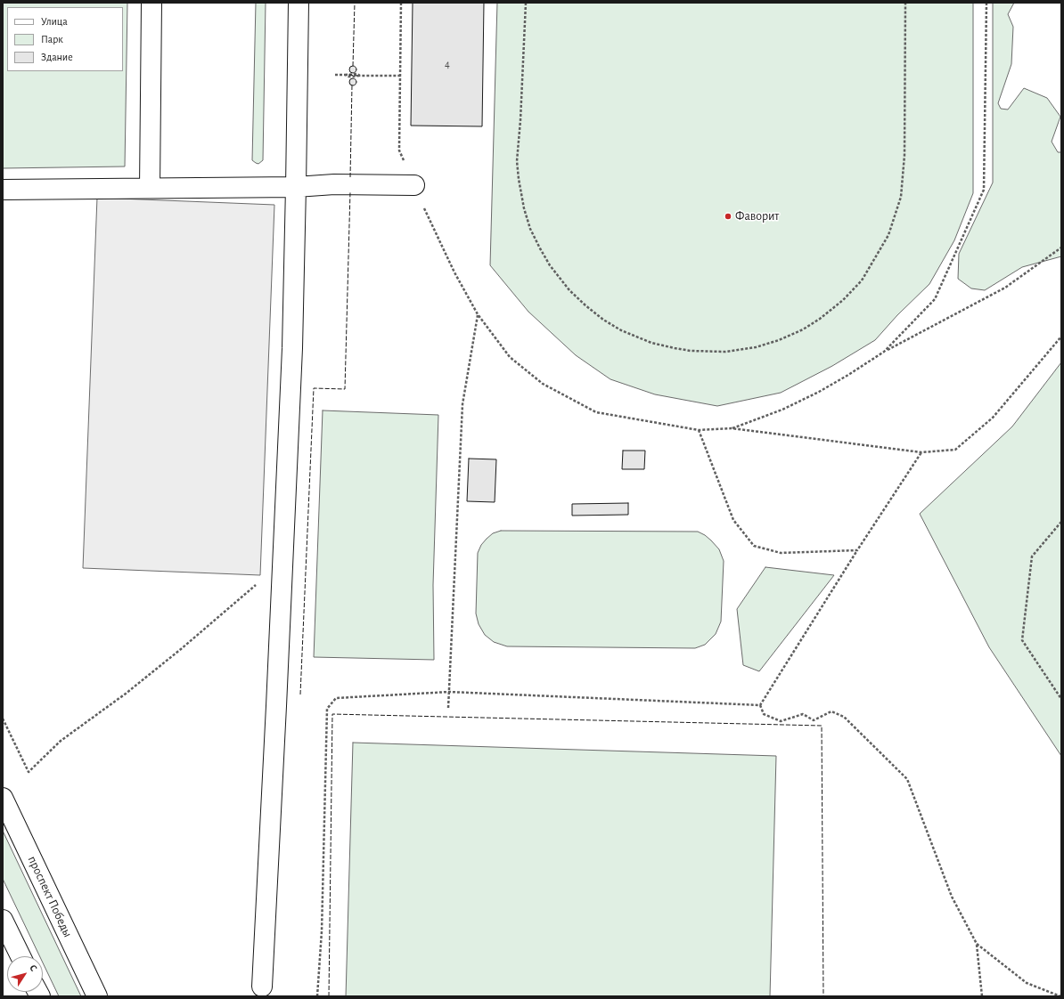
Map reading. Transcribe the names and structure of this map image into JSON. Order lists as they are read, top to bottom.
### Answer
{
  "streets": {
    "street": ["проспект Победы"]
  },
  "places": ["Фаворит"],
  "house_numbers": ["4"],
  "legend": ["Улица", "Парк", "Здание"],
  "north": "top right"
}
